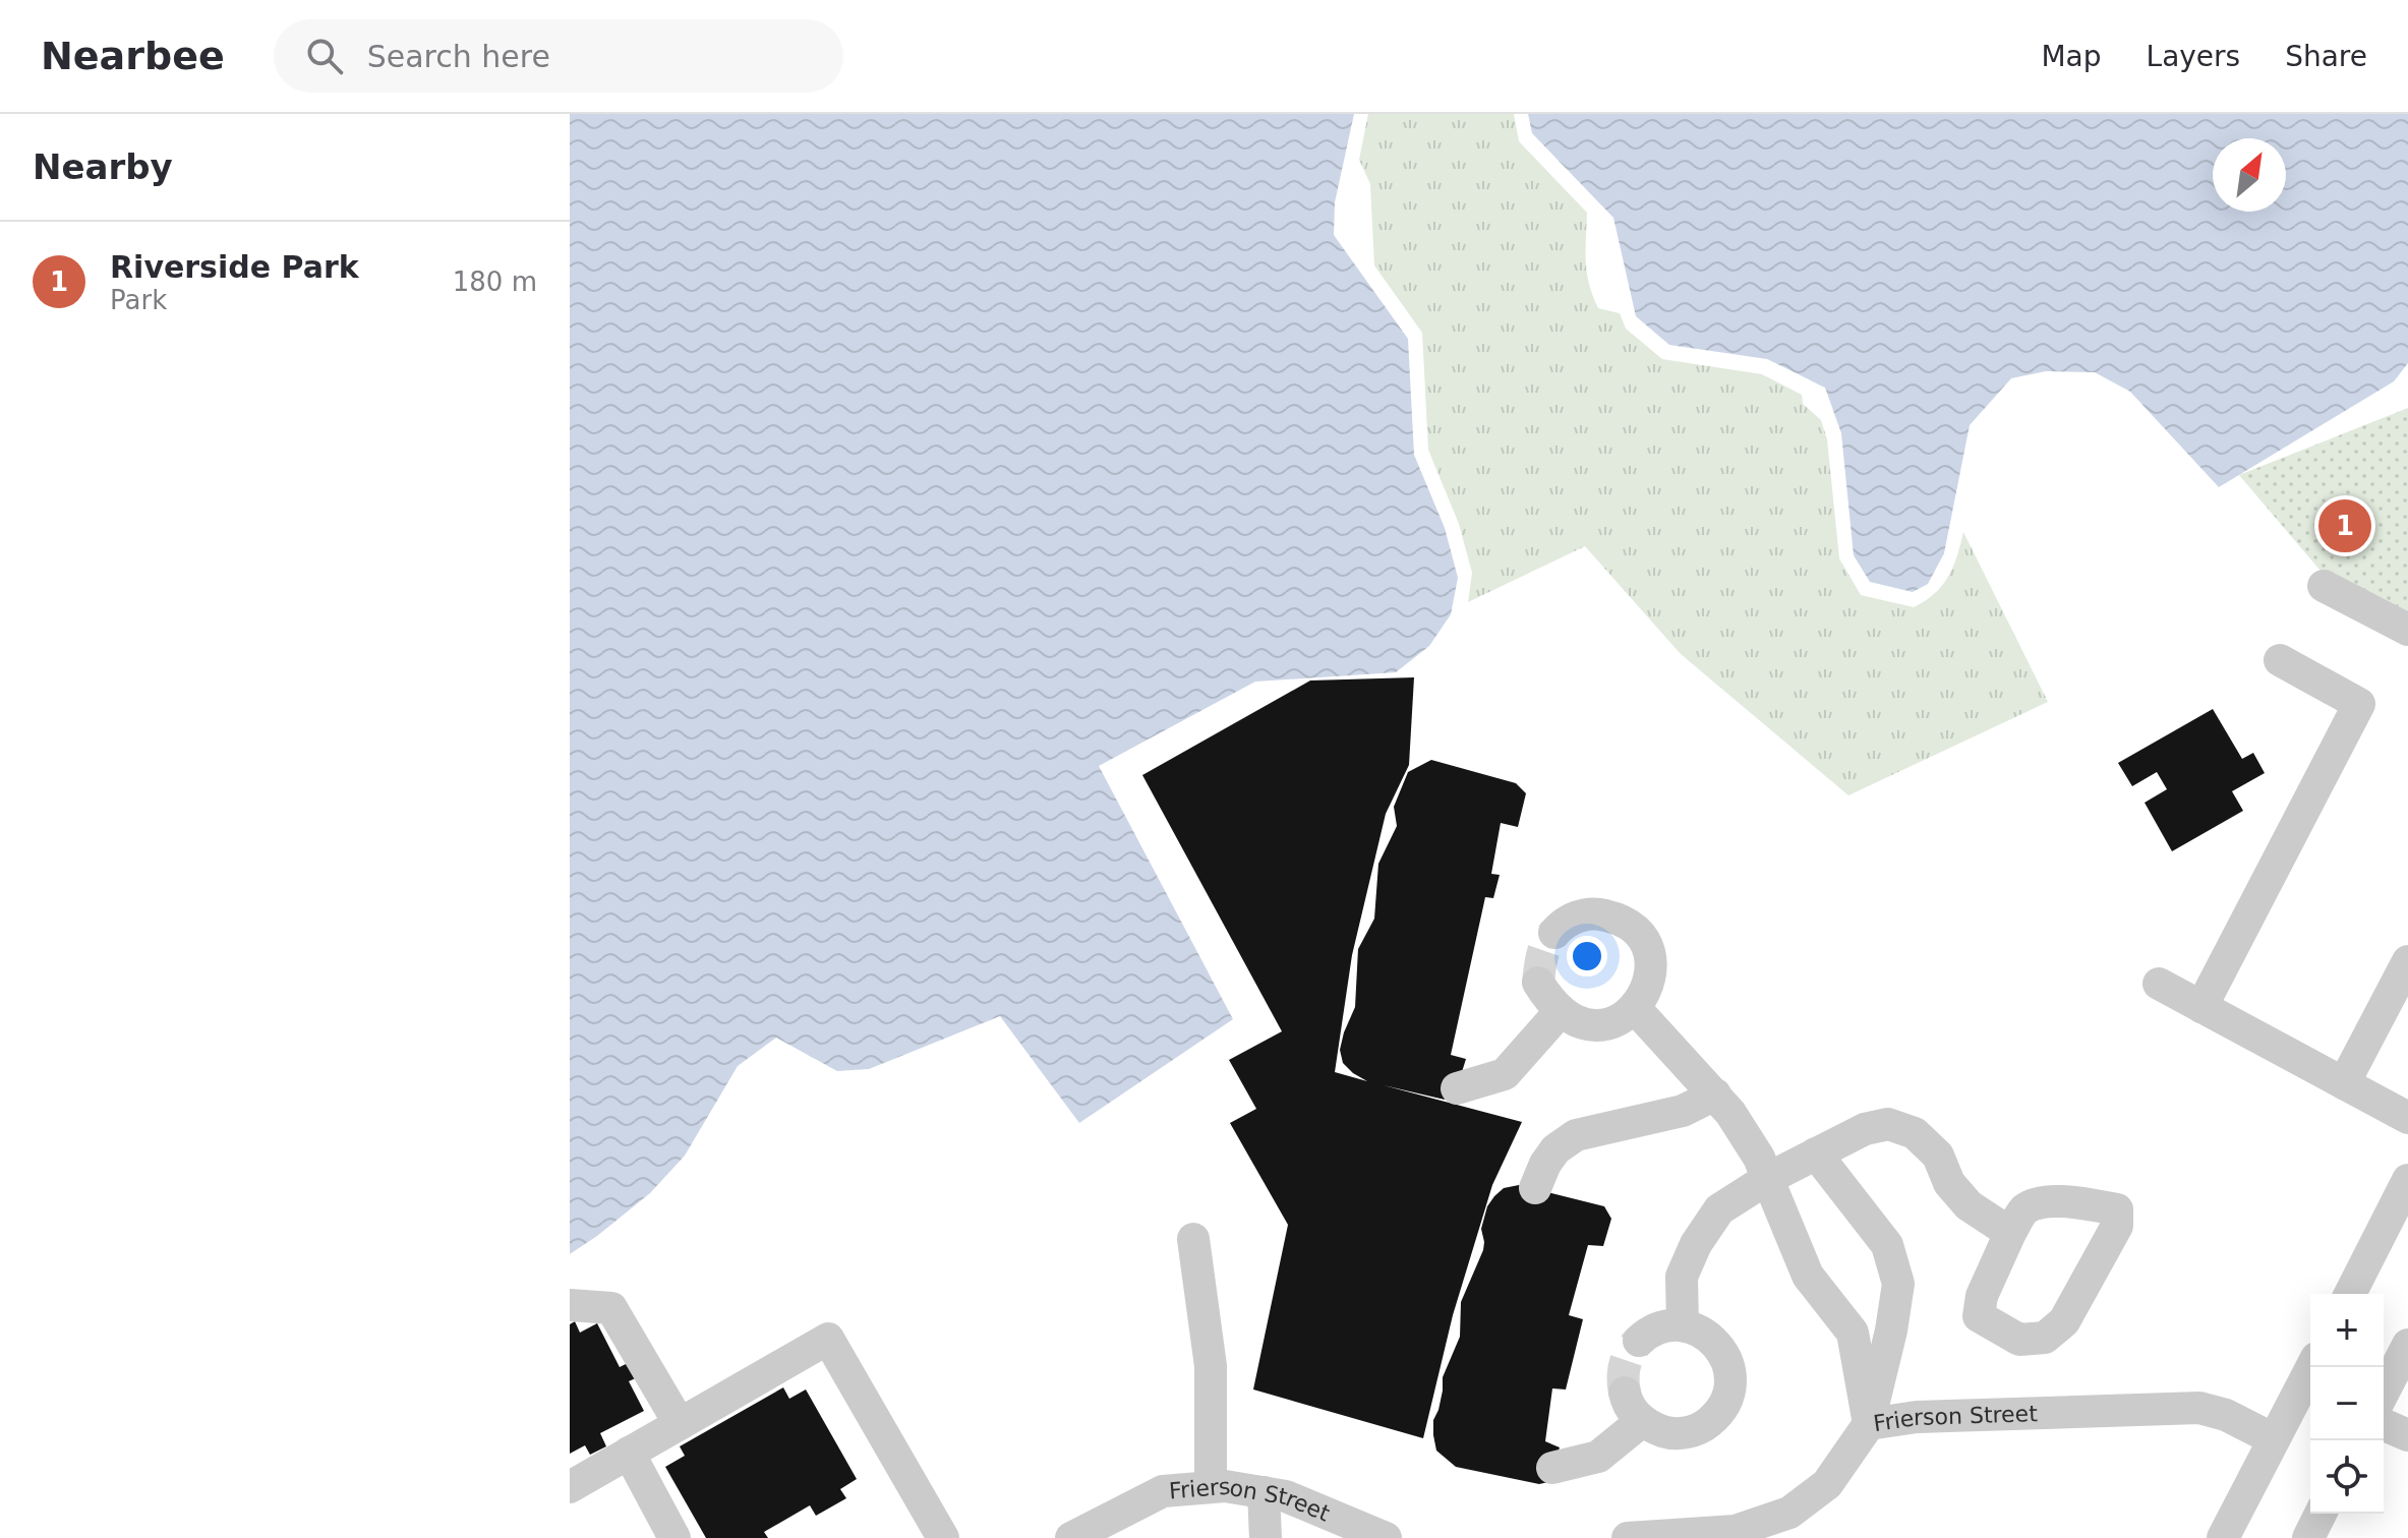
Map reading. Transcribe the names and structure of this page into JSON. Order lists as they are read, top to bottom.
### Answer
{
  "streets": {
    "street": ["Frierson Street"]
  },
  "north": "top right",
  "page": {
    "header": "Nearbee",
    "search": "Search here",
    "nav": ["Map", "Layers", "Share"],
    "heading": "Nearby",
    "list": [
      {
        "mark": "1",
        "name": "Riverside Park",
        "note": "Park",
        "value": "180 m"
      }
    ],
    "pins": "1",
    "map_buttons": ["+", "−"]
  }
}
